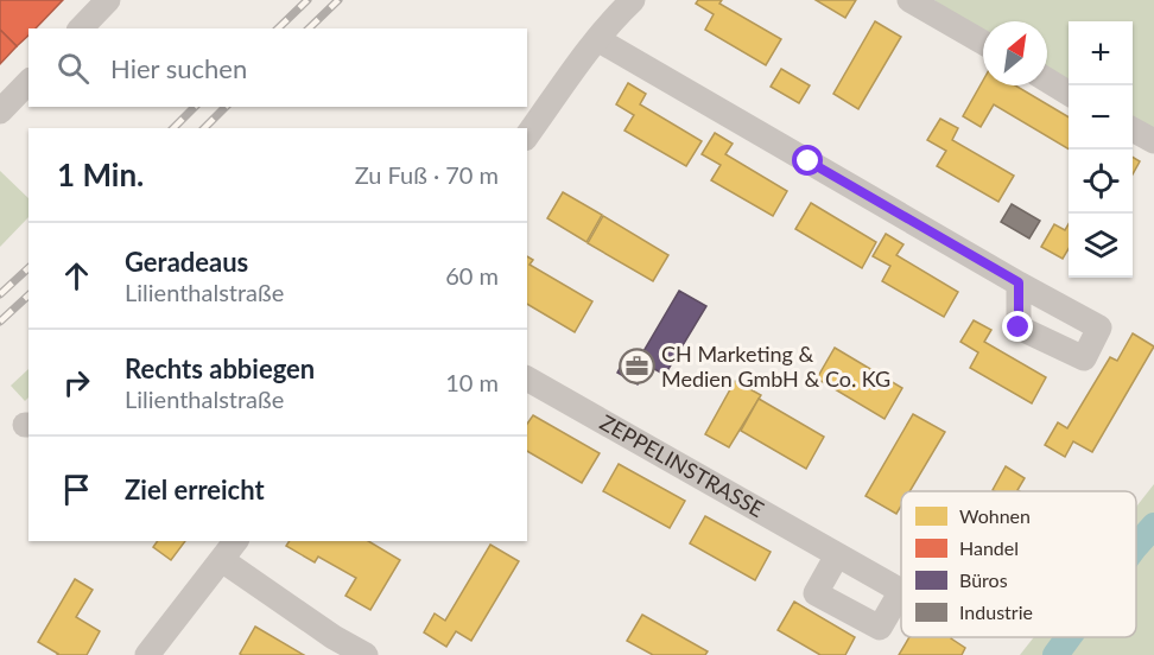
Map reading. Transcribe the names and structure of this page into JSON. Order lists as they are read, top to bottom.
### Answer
{
  "streets": {
    "street": ["ZEPPELINSTRASSE"]
  },
  "places": {
    "office": ["CH Marketing & Medien GmbH & Co. KG"]
  },
  "legend": [
    "Wohnen",
    "Handel",
    "Büros",
    "Industrie"
  ],
  "north": "top right",
  "page": {
    "map_buttons": ["+", "−"],
    "search": "Hier suchen",
    "heading": ["1 Min.", "Zu Fuß · 70 m"],
    "list": [
      ["Geradeaus", "Lilienthalstraße", "60 m"],
      ["Rechts abbiegen", "Lilienthalstraße", "10 m"],
      "Ziel erreicht"
    ]
  }
}
